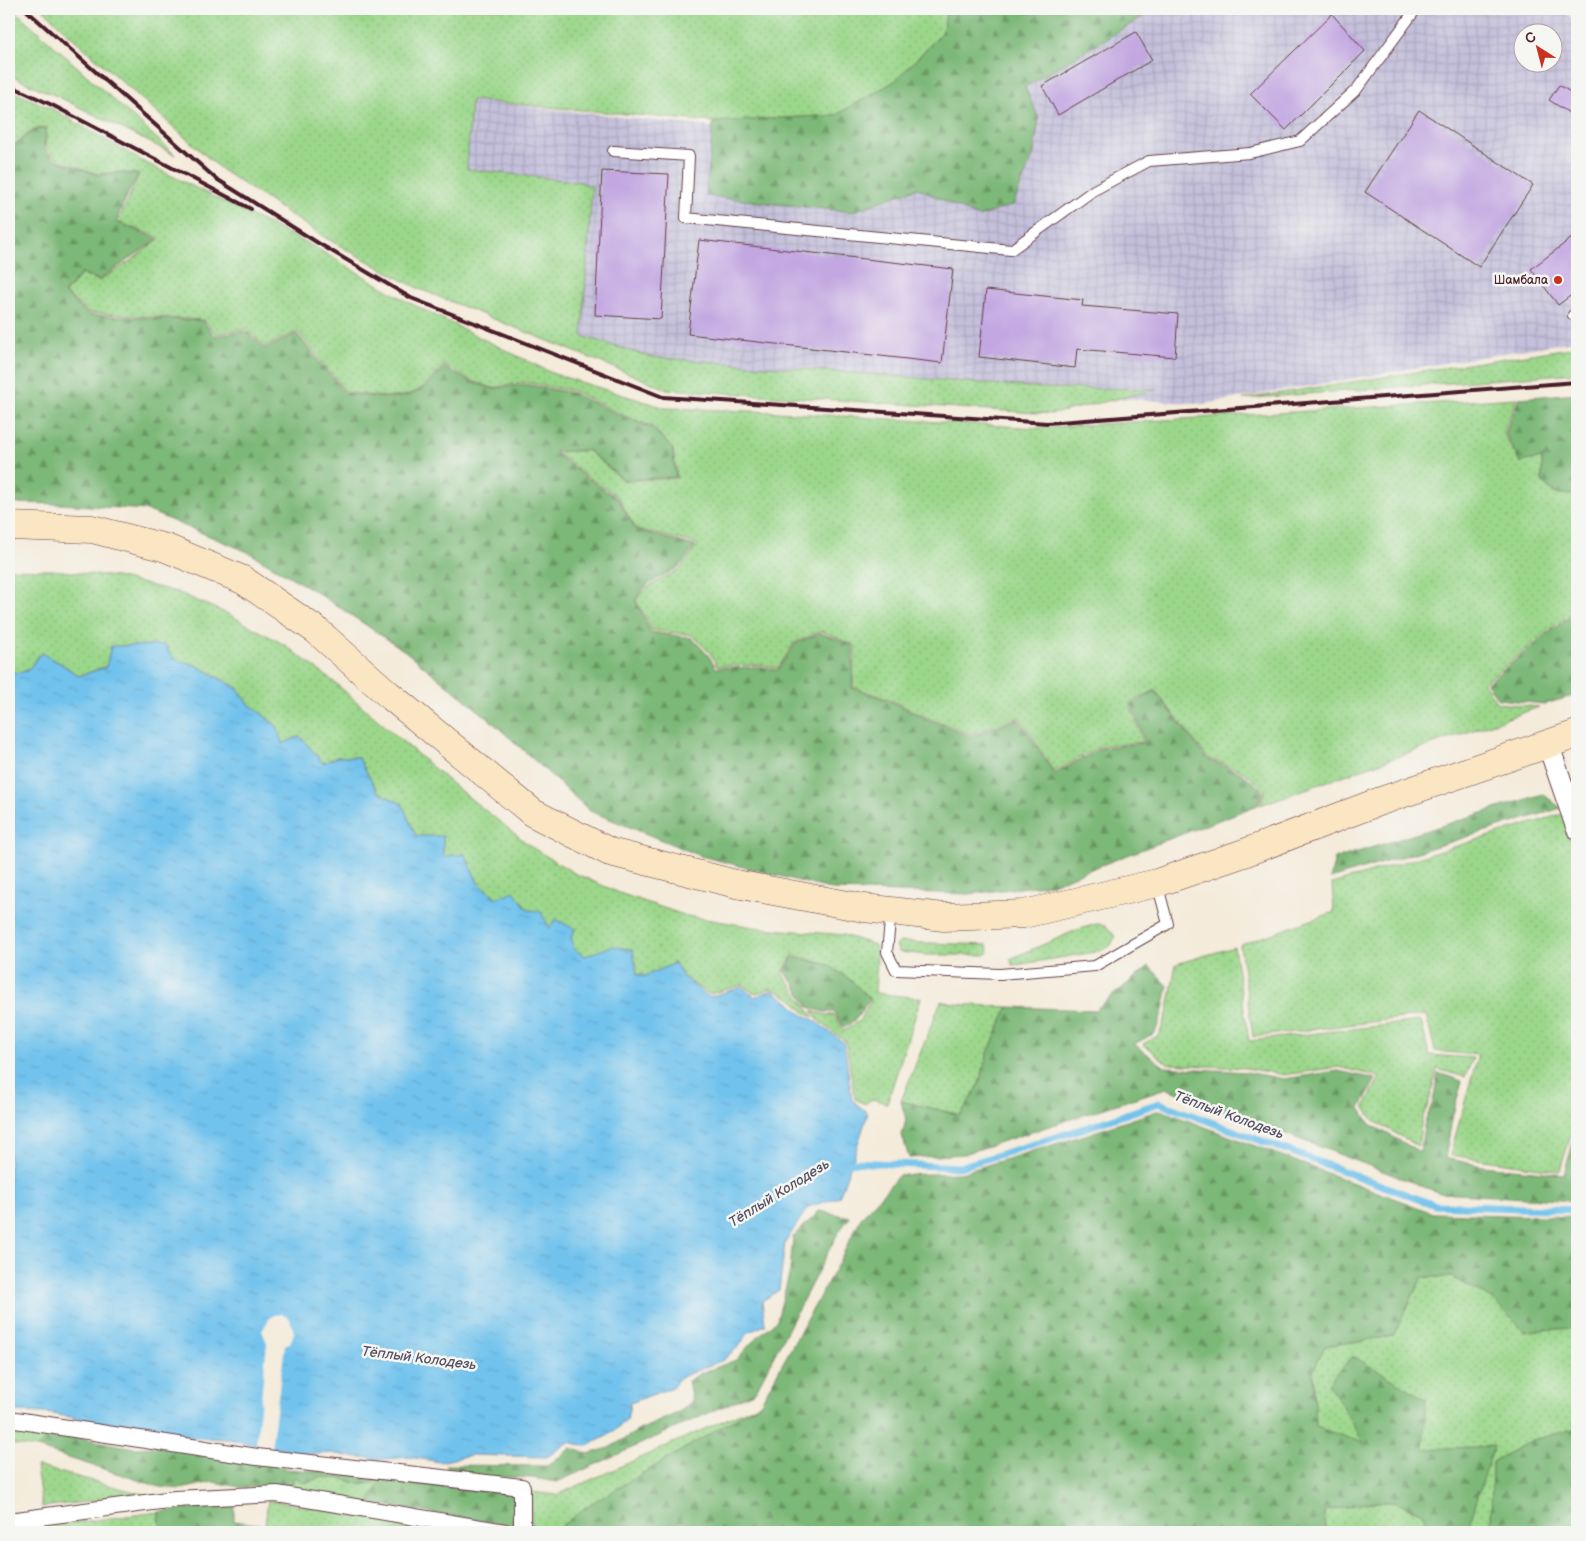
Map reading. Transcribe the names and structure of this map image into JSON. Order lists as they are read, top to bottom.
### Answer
{
  "water": ["Тёплый Колодезь"],
  "places": ["Шамбала"],
  "north": "top left"
}
